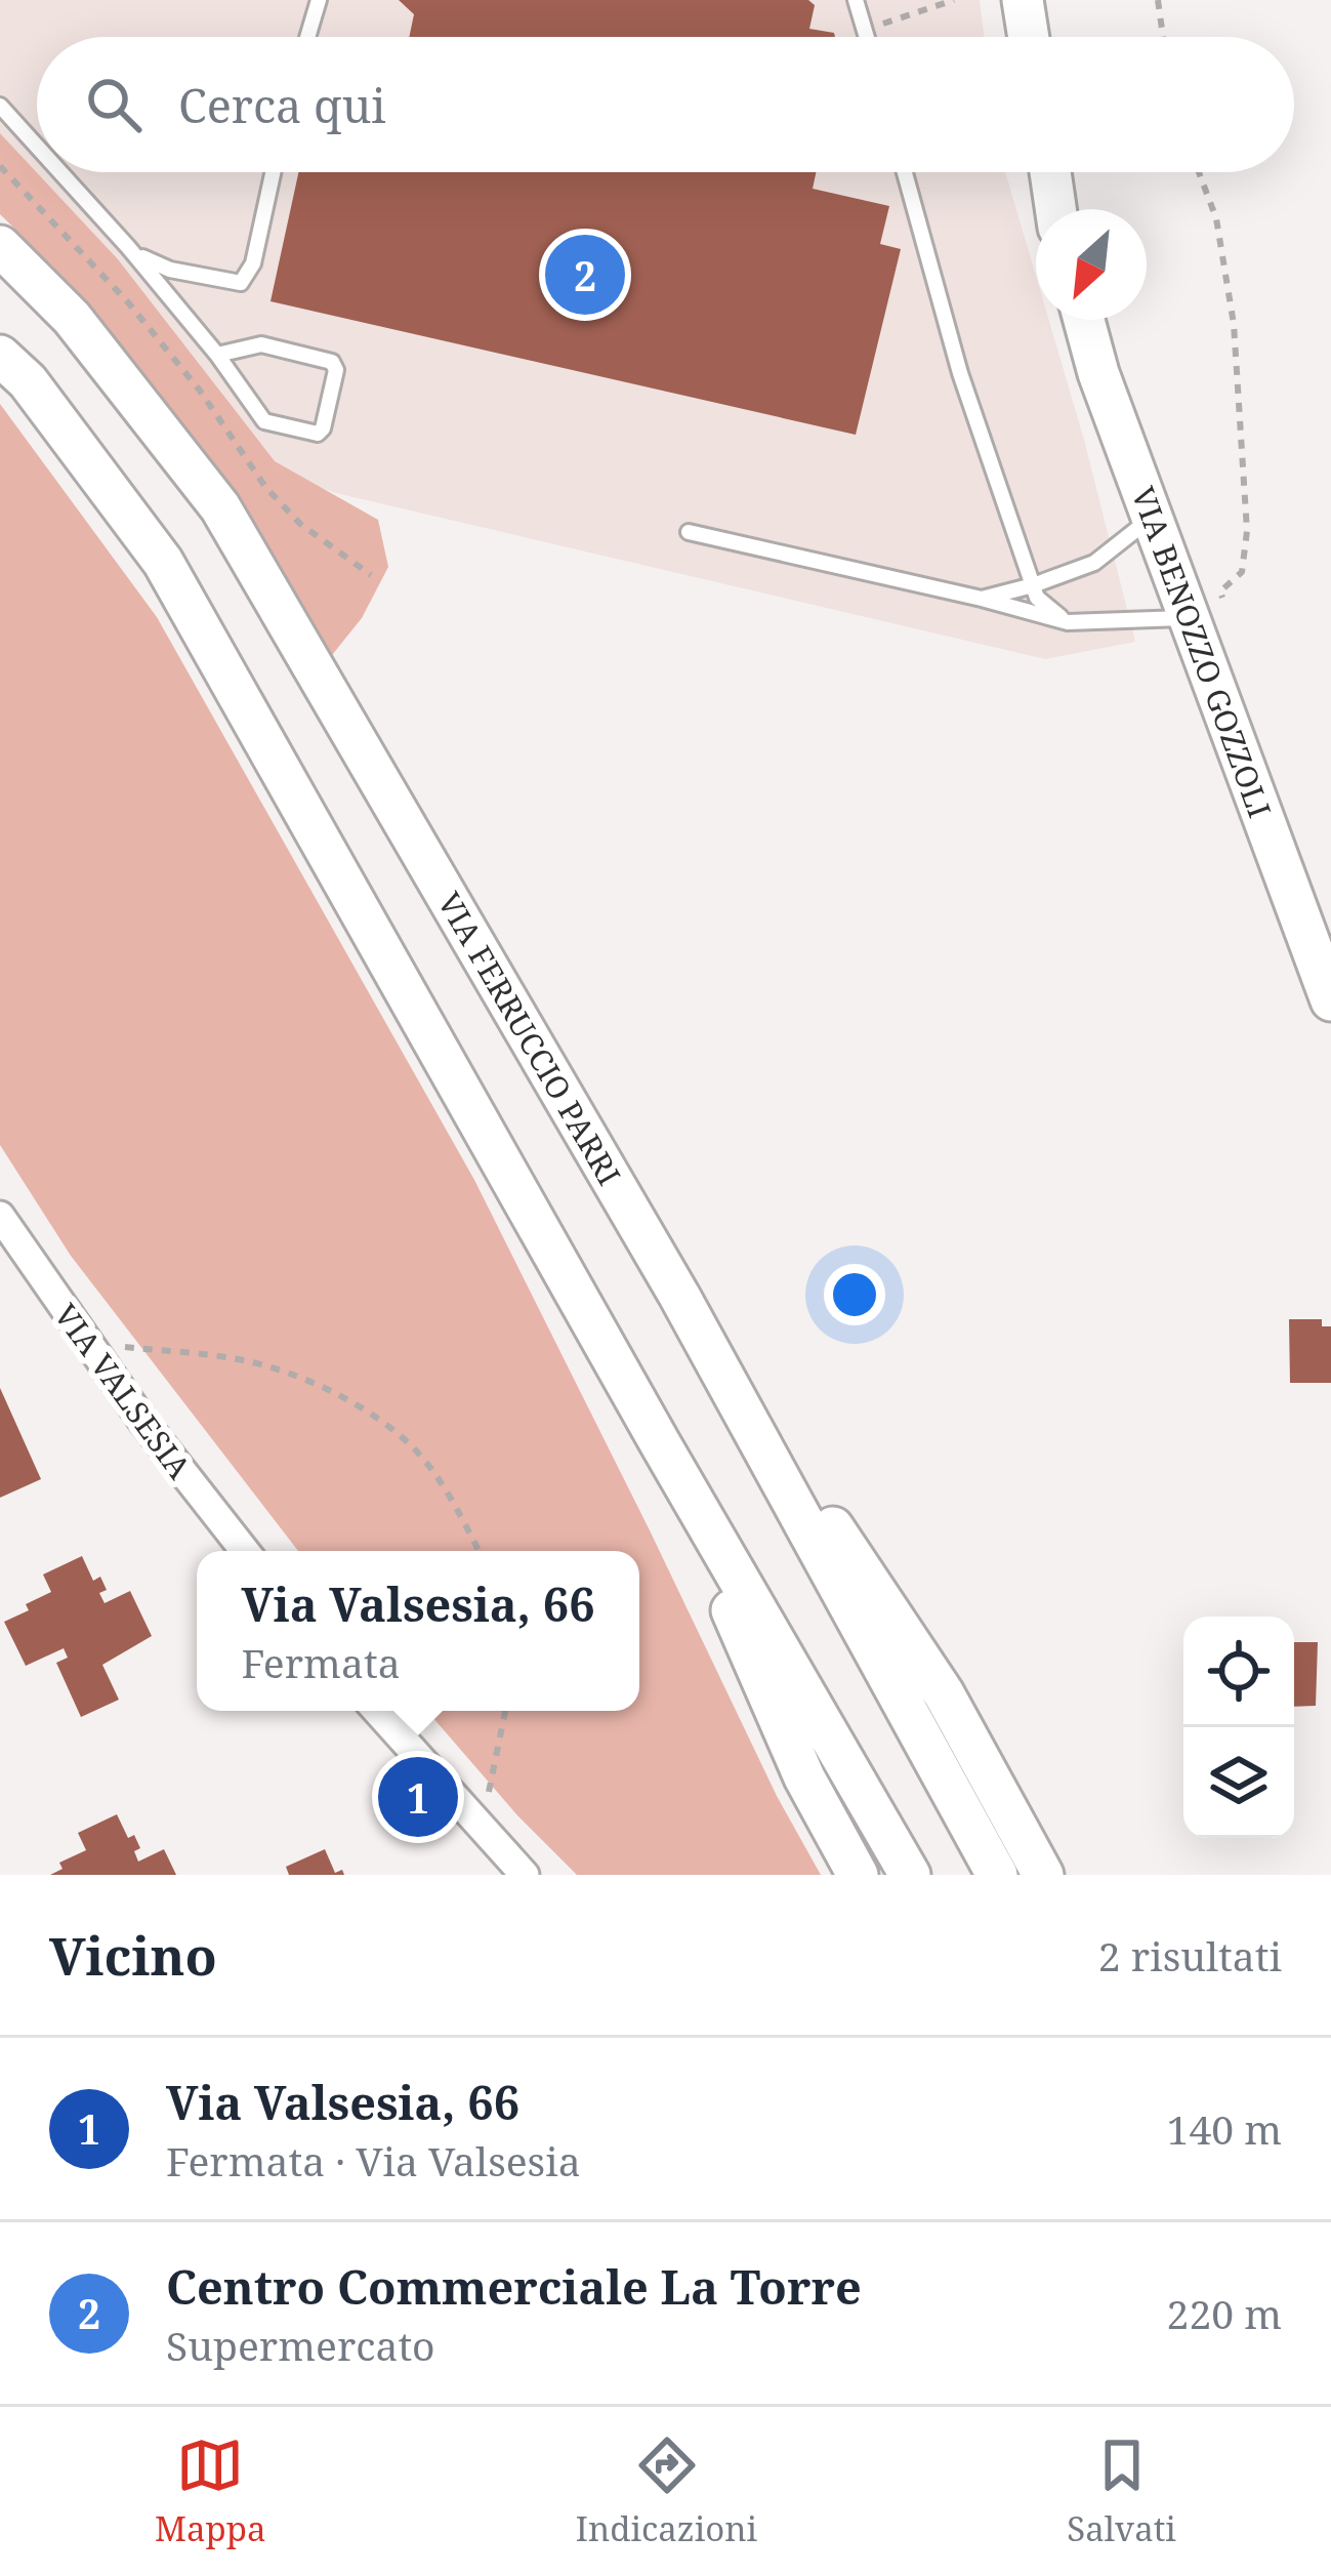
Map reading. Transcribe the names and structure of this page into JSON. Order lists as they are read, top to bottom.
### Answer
{
  "streets": {
    "main road": ["VIA BENOZZO GOZZOLI", "VIA FERRUCCIO PARRI"],
    "street": ["VIA VALSESIA"]
  },
  "north": "bottom left",
  "page": {
    "search": "Cerca qui",
    "pins": ["2", "1"],
    "popup": ["Via Valsesia, 66", "Fermata"],
    "heading": ["Vicino", "2 risultati"],
    "list": [
      {
        "mark": "1",
        "name": "Via Valsesia, 66",
        "note": "Fermata · Via Valsesia",
        "value": "140 m"
      },
      {
        "mark": "2",
        "name": "Centro Commerciale La Torre",
        "note": "Supermercato",
        "value": "220 m"
      }
    ],
    "nav": ["Mappa", "Indicazioni", "Salvati"]
  }
}
